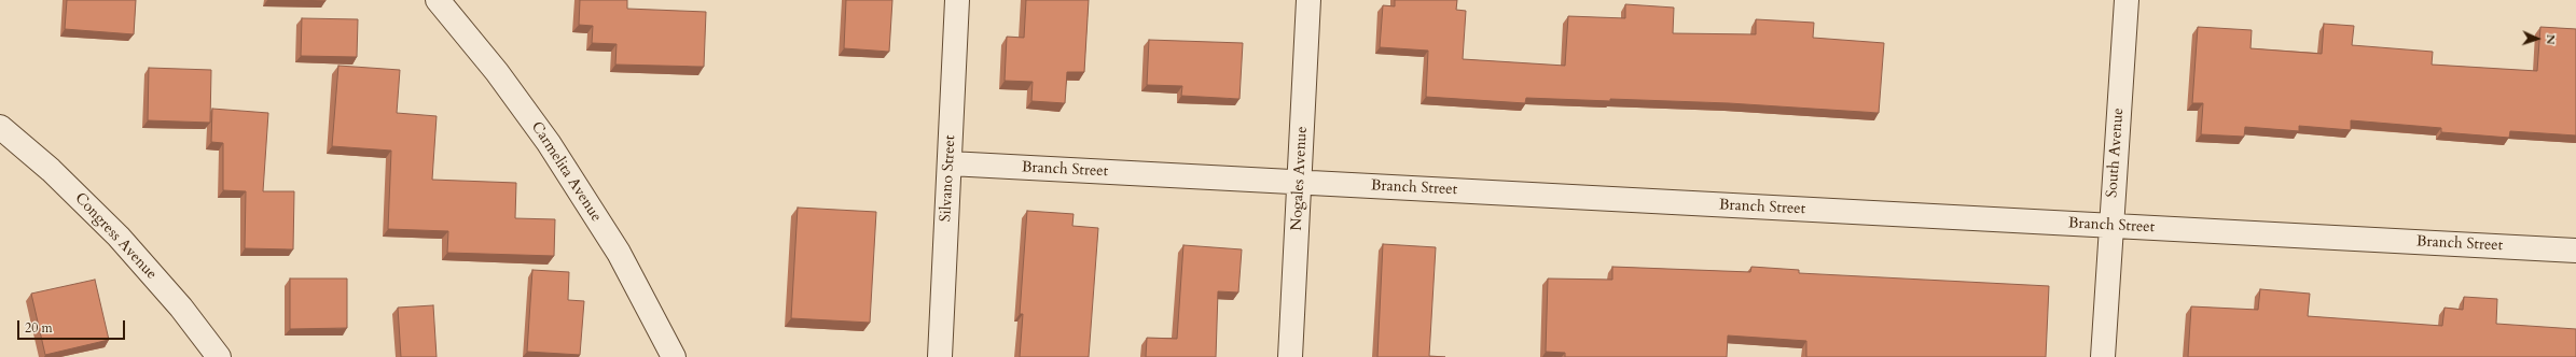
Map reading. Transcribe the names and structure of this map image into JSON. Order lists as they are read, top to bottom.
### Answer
{
  "streets": {
    "street": [
      "South Avenue",
      "Branch Street",
      "Carmelita Avenue",
      "Silvano Street",
      "Nogales Avenue",
      "Congress Avenue"
    ]
  },
  "crossings": [
    ["South Avenue", "Branch Street"],
    ["Branch Street", "Silvano Street"],
    ["Branch Street", "Nogales Avenue"]
  ],
  "scale_bar": "20 m",
  "north": "right"
}
